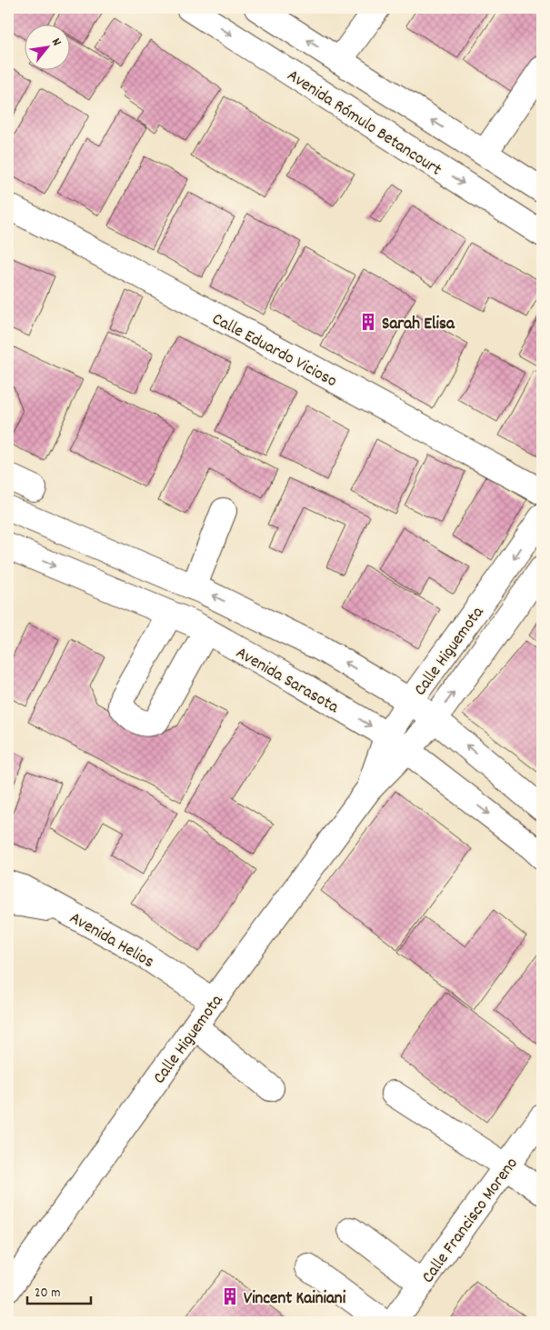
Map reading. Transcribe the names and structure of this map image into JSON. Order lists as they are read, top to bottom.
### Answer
{
  "streets": {
    "street": [
      "Avenida Rómulo Betancourt",
      "Calle Eduardo Vicioso",
      "Calle Higuemota",
      "Avenida Sarasota",
      "Avenida Helios",
      "Calle Francisco Moreno"
    ]
  },
  "crossings": [
    ["Calle Higuemota", "Avenida Sarasota"],
    ["Calle Higuemota", "Avenida Helios"]
  ],
  "places": {
    "building": ["Sarah Elisa", "Vincent Kainiani"]
  },
  "scale_bar": "20 m",
  "north": "top right"
}
